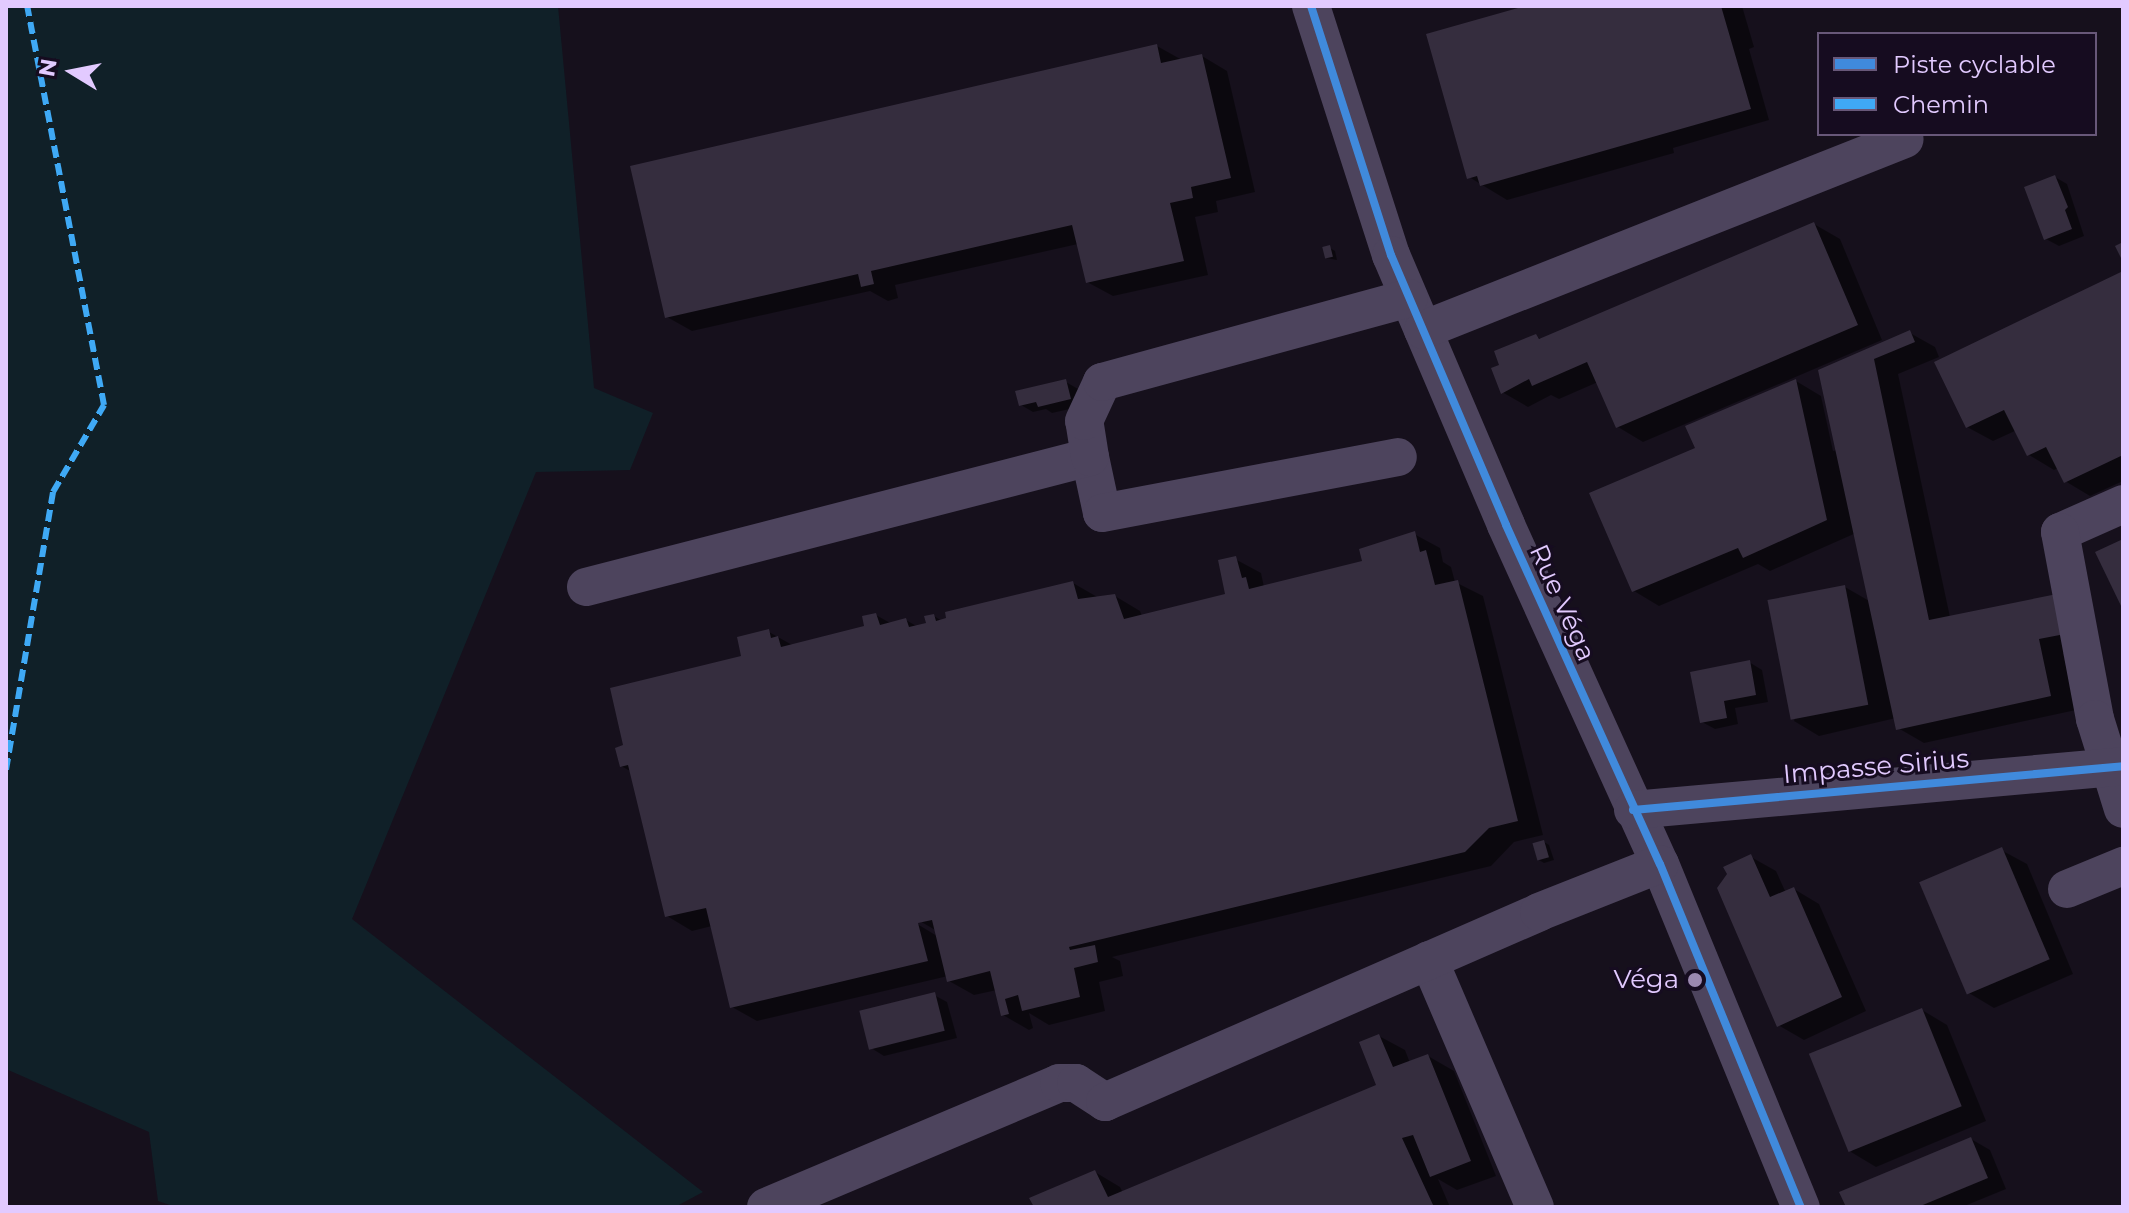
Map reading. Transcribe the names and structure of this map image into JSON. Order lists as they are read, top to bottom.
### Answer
{
  "streets": {
    "street": ["Rue Véga", "Impasse Sirius"]
  },
  "crossings": [
    ["Rue Véga", "Impasse Sirius"]
  ],
  "places": ["Véga"],
  "legend": ["Piste cyclable", "Chemin"],
  "north": "left"
}
